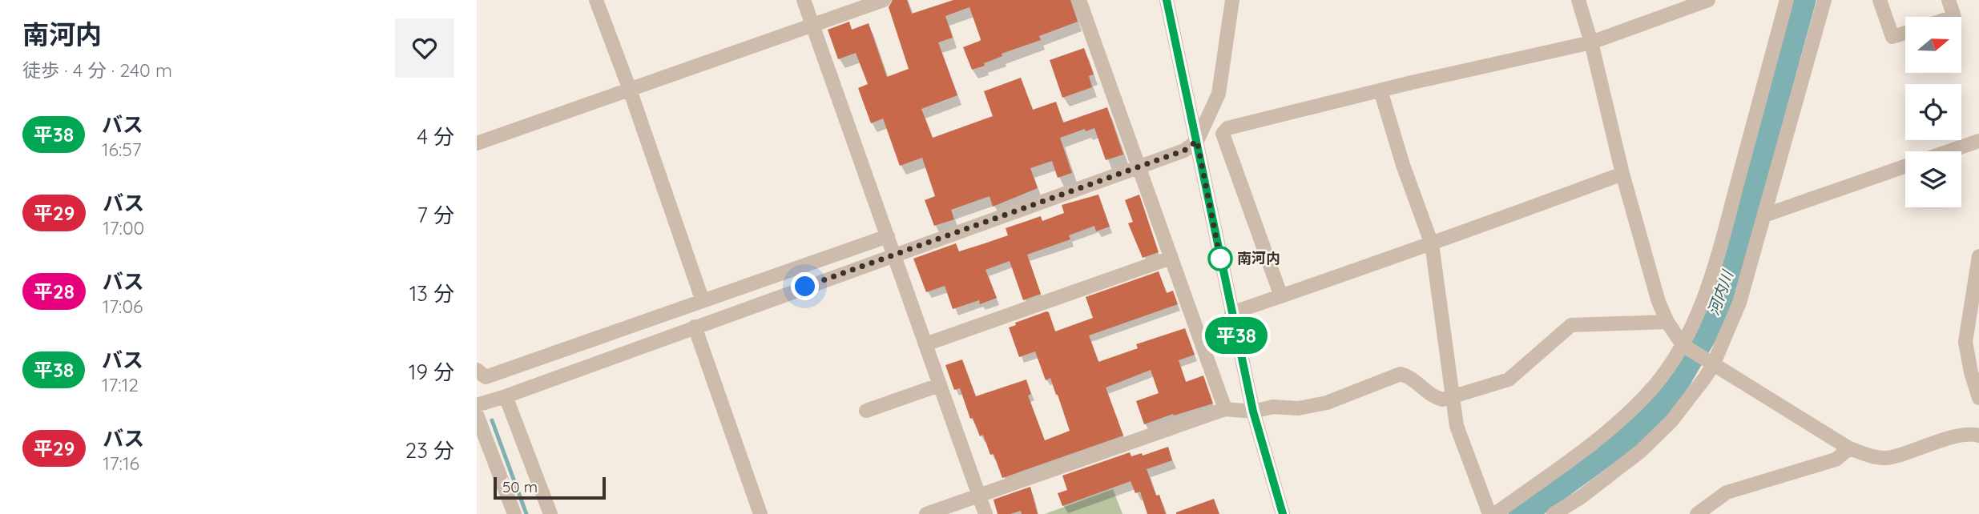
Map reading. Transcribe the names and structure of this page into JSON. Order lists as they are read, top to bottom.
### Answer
{
  "water": ["河内川"],
  "places": ["南河内"],
  "lines": ["bus line 平38"],
  "scale_bar": "50 m",
  "north": "right",
  "page": {
    "heading": ["南河内", "徒歩 · 4 分 · 240 m"],
    "on_map": "平38",
    "list": [
      {
        "mark": "平38",
        "name": "バス",
        "note": "16:57",
        "value": "4 分"
      },
      {
        "mark": "平29",
        "name": "バス",
        "note": "17:00",
        "value": "7 分"
      },
      {
        "mark": "平28",
        "name": "バス",
        "note": "17:06",
        "value": "13 分"
      },
      {
        "mark": "平38",
        "name": "バス",
        "note": "17:12",
        "value": "19 分"
      },
      {
        "mark": "平29",
        "name": "バス",
        "note": "17:16",
        "value": "23 分"
      }
    ],
    "scale": "50 m"
  }
}
